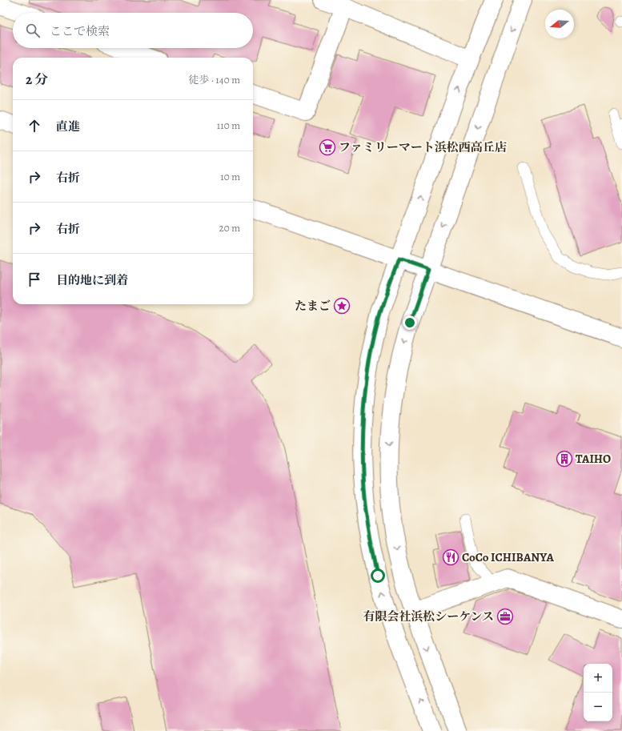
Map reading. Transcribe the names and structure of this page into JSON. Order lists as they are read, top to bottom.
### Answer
{
  "places": {
    "supermarket": ["ファミリーマート浜松西高丘店"],
    "place": ["たまご"],
    "building": ["TAIHO"],
    "restaurant": ["CoCo ICHIBANYA"],
    "office": ["有限会社浜松シーケンス"]
  },
  "north": "left",
  "page": {
    "search": "ここで検索",
    "heading": ["2 分", "徒歩 · 140 m"],
    "list": [
      ["直進", "110 m"],
      ["右折", "10 m"],
      ["右折", "20 m"],
      "目的地に到着"
    ],
    "map_buttons": ["+", "−"]
  }
}
